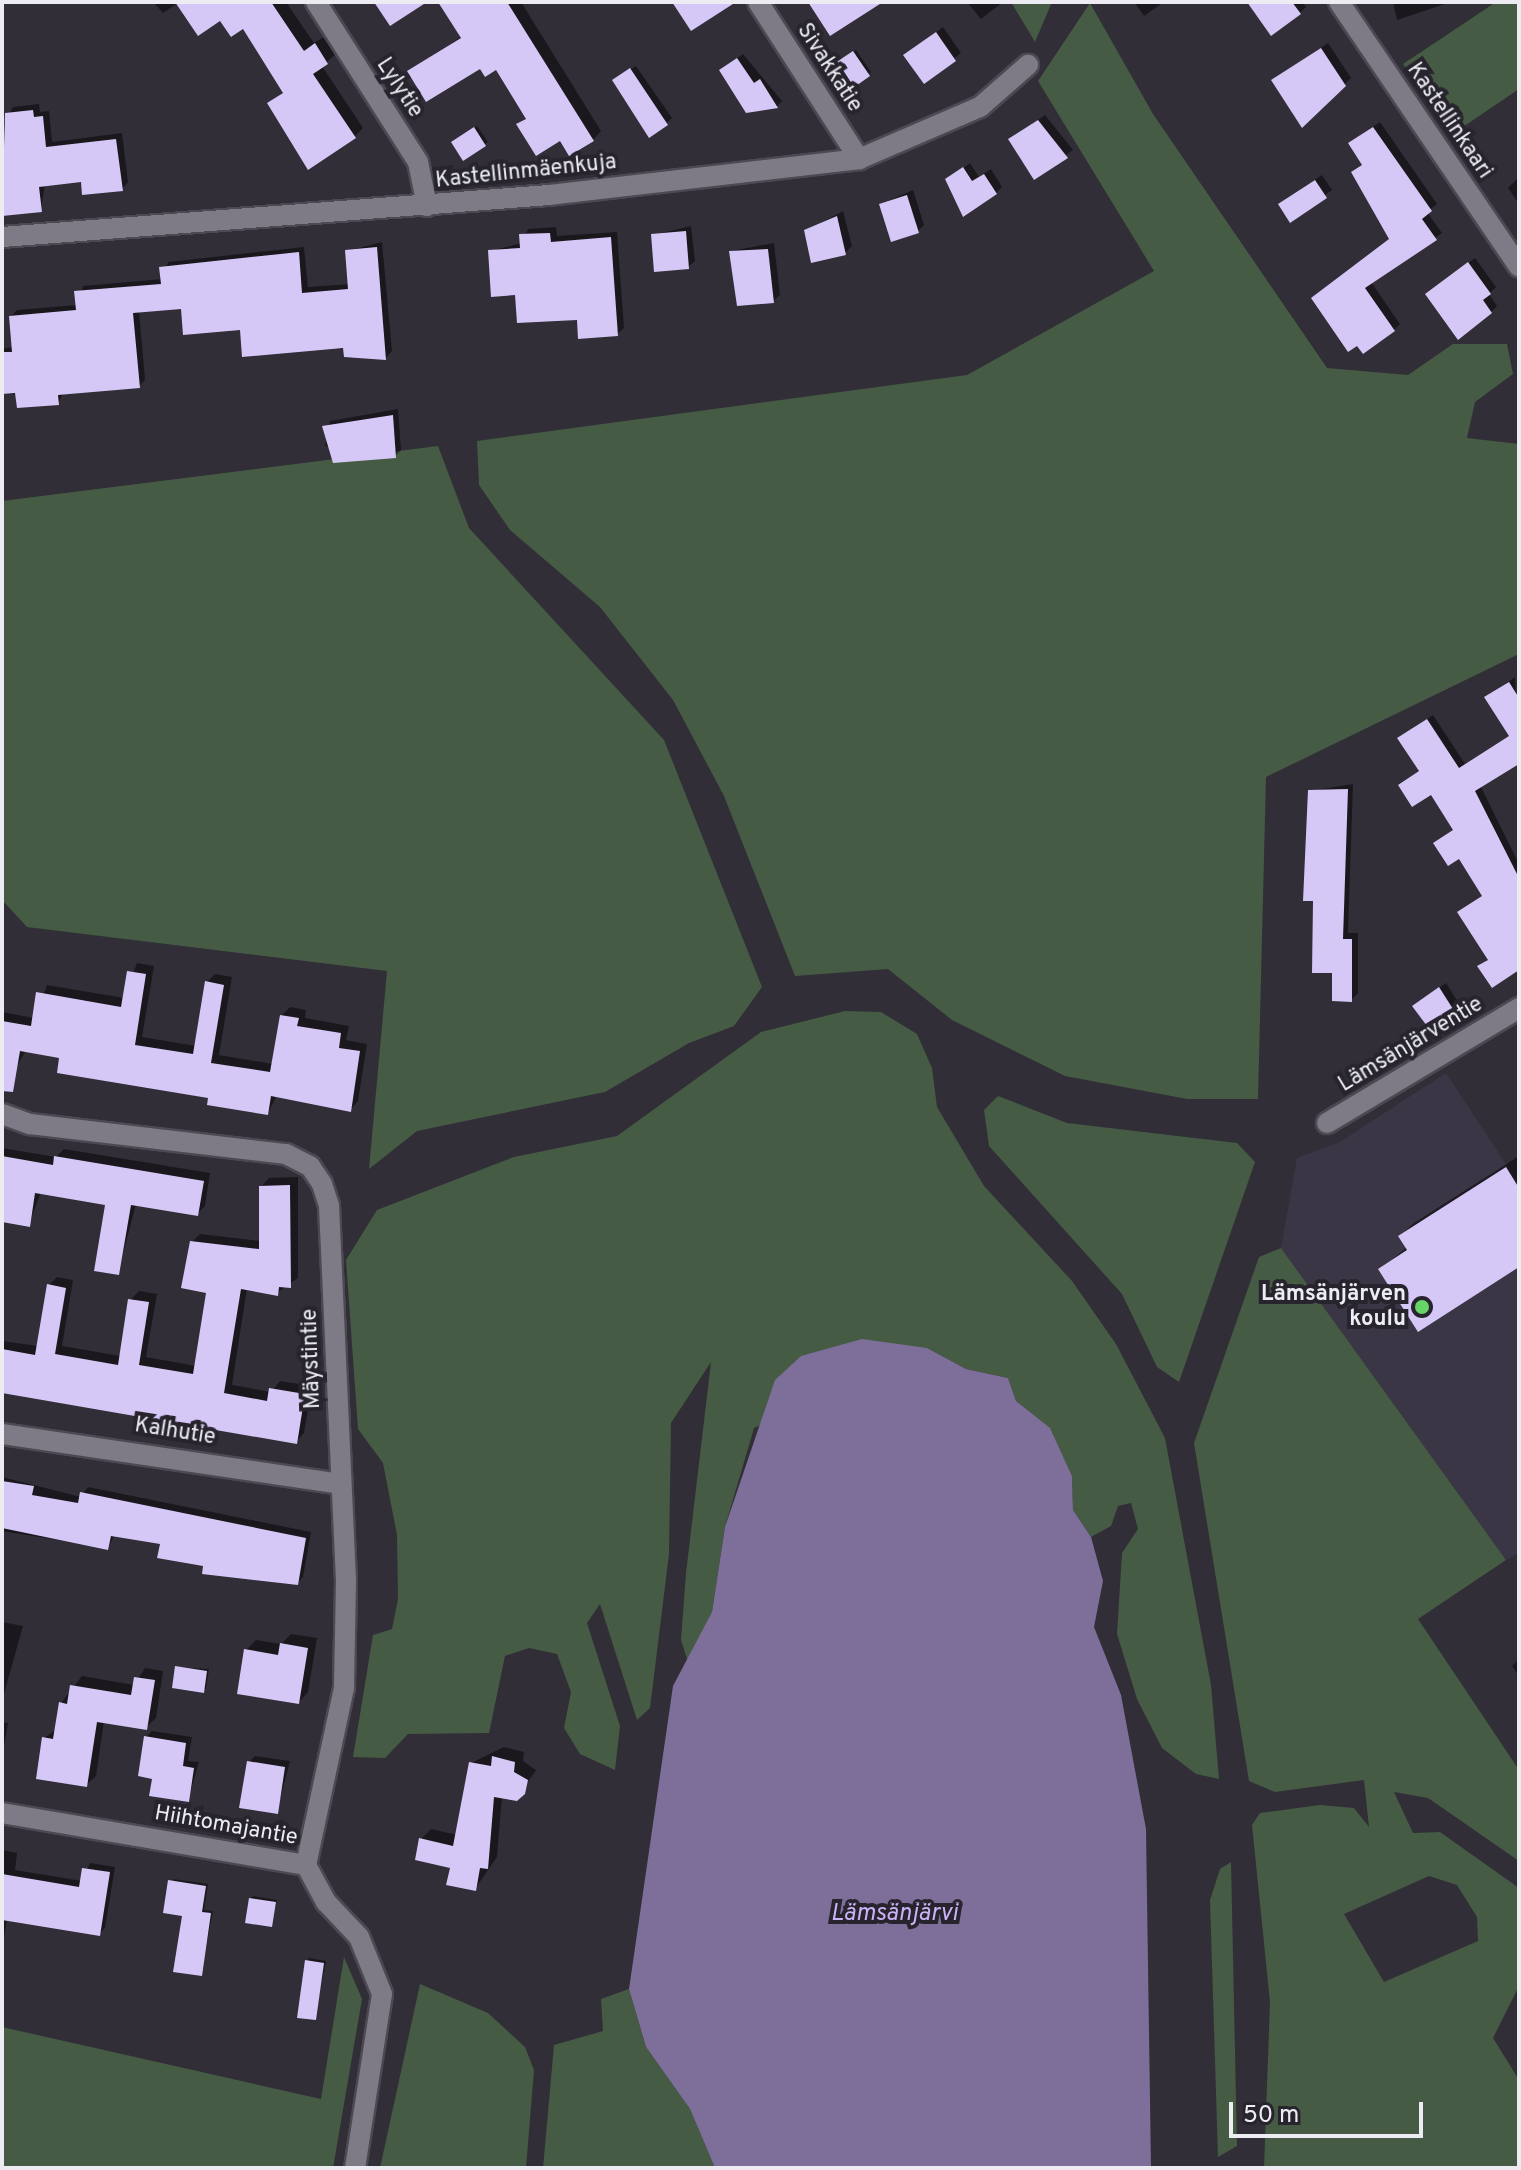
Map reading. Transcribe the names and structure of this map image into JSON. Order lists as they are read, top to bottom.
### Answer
{
  "streets": {
    "street": [
      "Sivakkatie",
      "Lylytie",
      "Kastellinkaari",
      "Kastellinmäenkuja",
      "Lämsänjärventie",
      "Mäystintie",
      "Kalhutie",
      "Hiihtomajantie"
    ]
  },
  "crossings": [
    ["Sivakkatie", "Kastellinmäenkuja"],
    ["Lylytie", "Kastellinmäenkuja"],
    ["Mäystintie", "Kalhutie"],
    ["Mäystintie", "Hiihtomajantie"]
  ],
  "water": ["Lämsänjärvi"],
  "places": ["Lämsänjärven koulu"],
  "scale_bar": "50 m"
}
